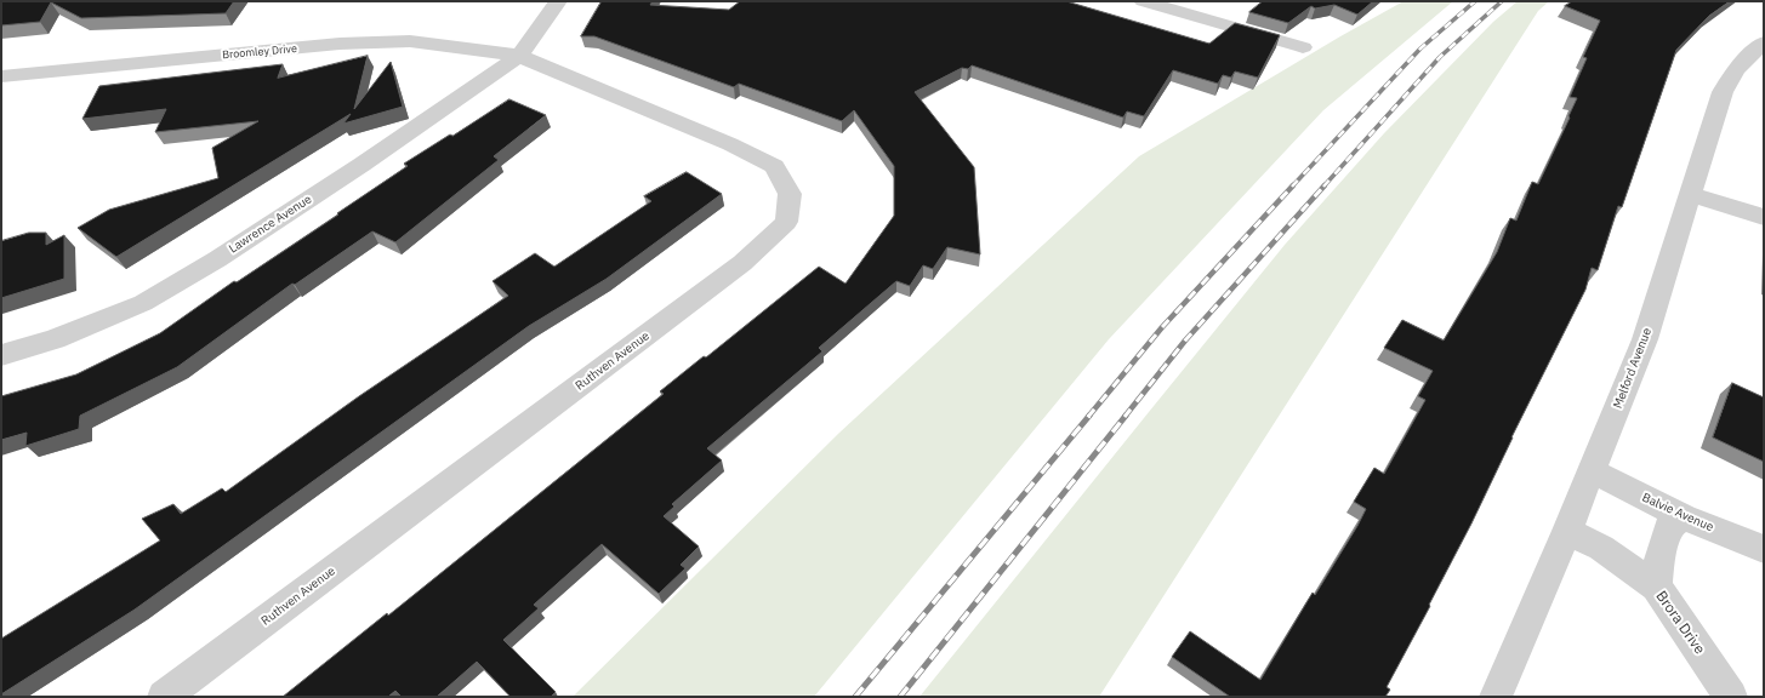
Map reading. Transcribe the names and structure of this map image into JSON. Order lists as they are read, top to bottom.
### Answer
{
  "streets": {
    "street": [
      "Broomley Drive",
      "Lawrence Avenue",
      "Ruthven Avenue",
      "Melford Avenue",
      "Balvie Avenue",
      "Brora Drive"
    ]
  },
  "crossings": [
    ["Broomley Drive", "Lawrence Avenue"],
    ["Broomley Drive", "Ruthven Avenue"],
    ["Lawrence Avenue", "Ruthven Avenue"],
    ["Melford Avenue", "Balvie Avenue"],
    ["Melford Avenue", "Brora Drive"]
  ]
}
